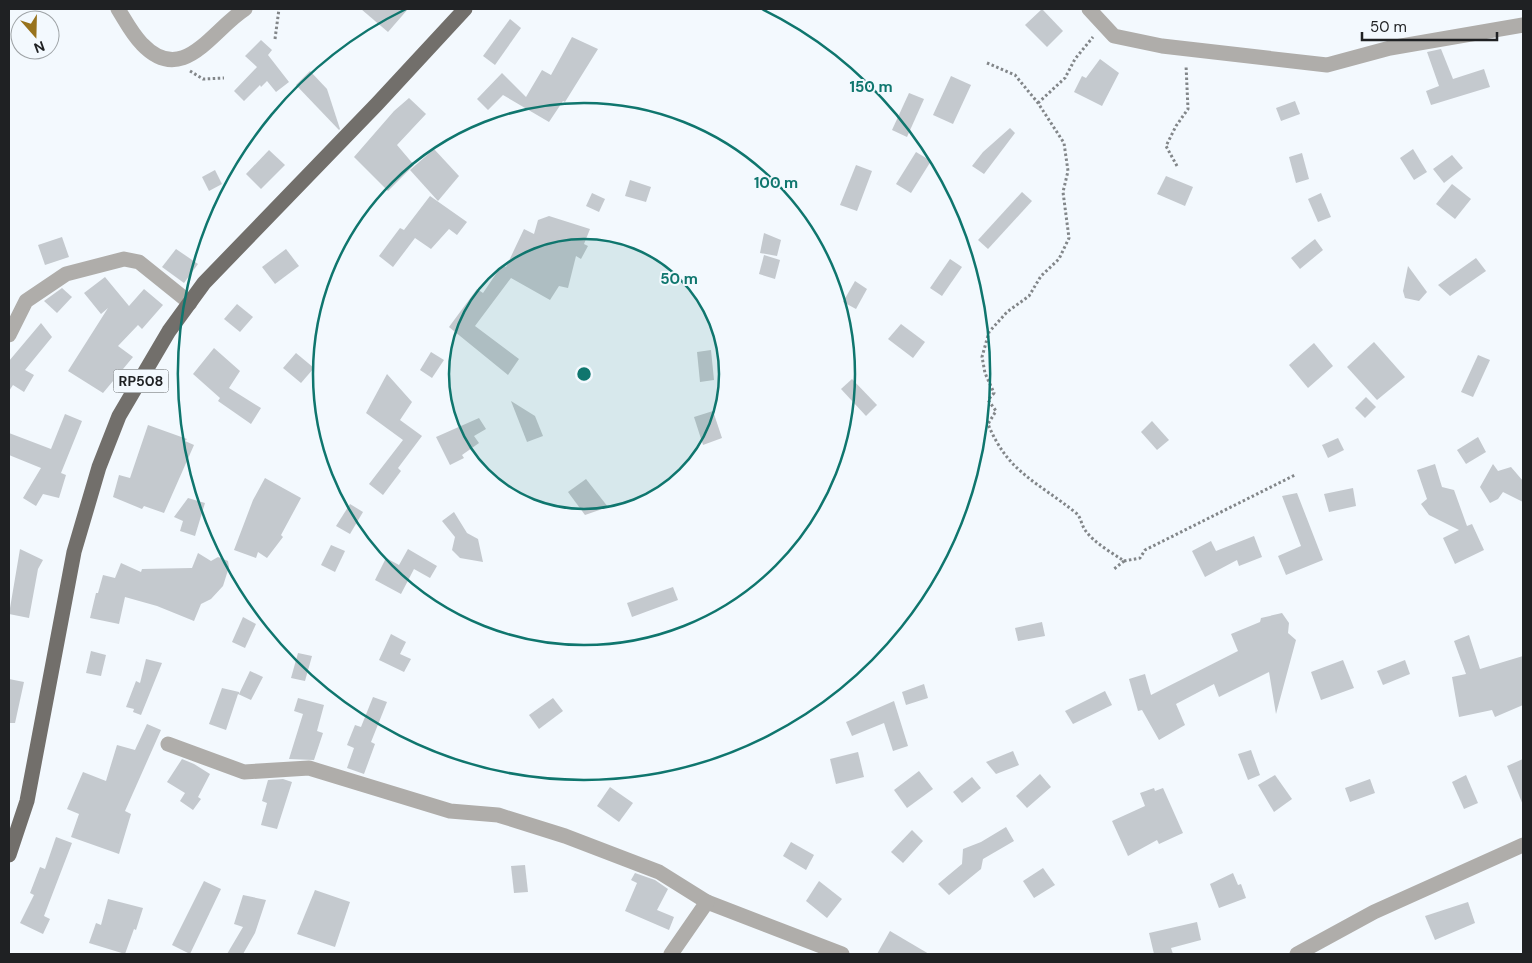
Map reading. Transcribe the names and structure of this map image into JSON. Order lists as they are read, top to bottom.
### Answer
{
  "streets": {
    "main road": ["RP508"]
  },
  "scale_bar": "50 m",
  "north": "bottom",
  "rings": ["150 m", "100 m", "50 m"]
}
